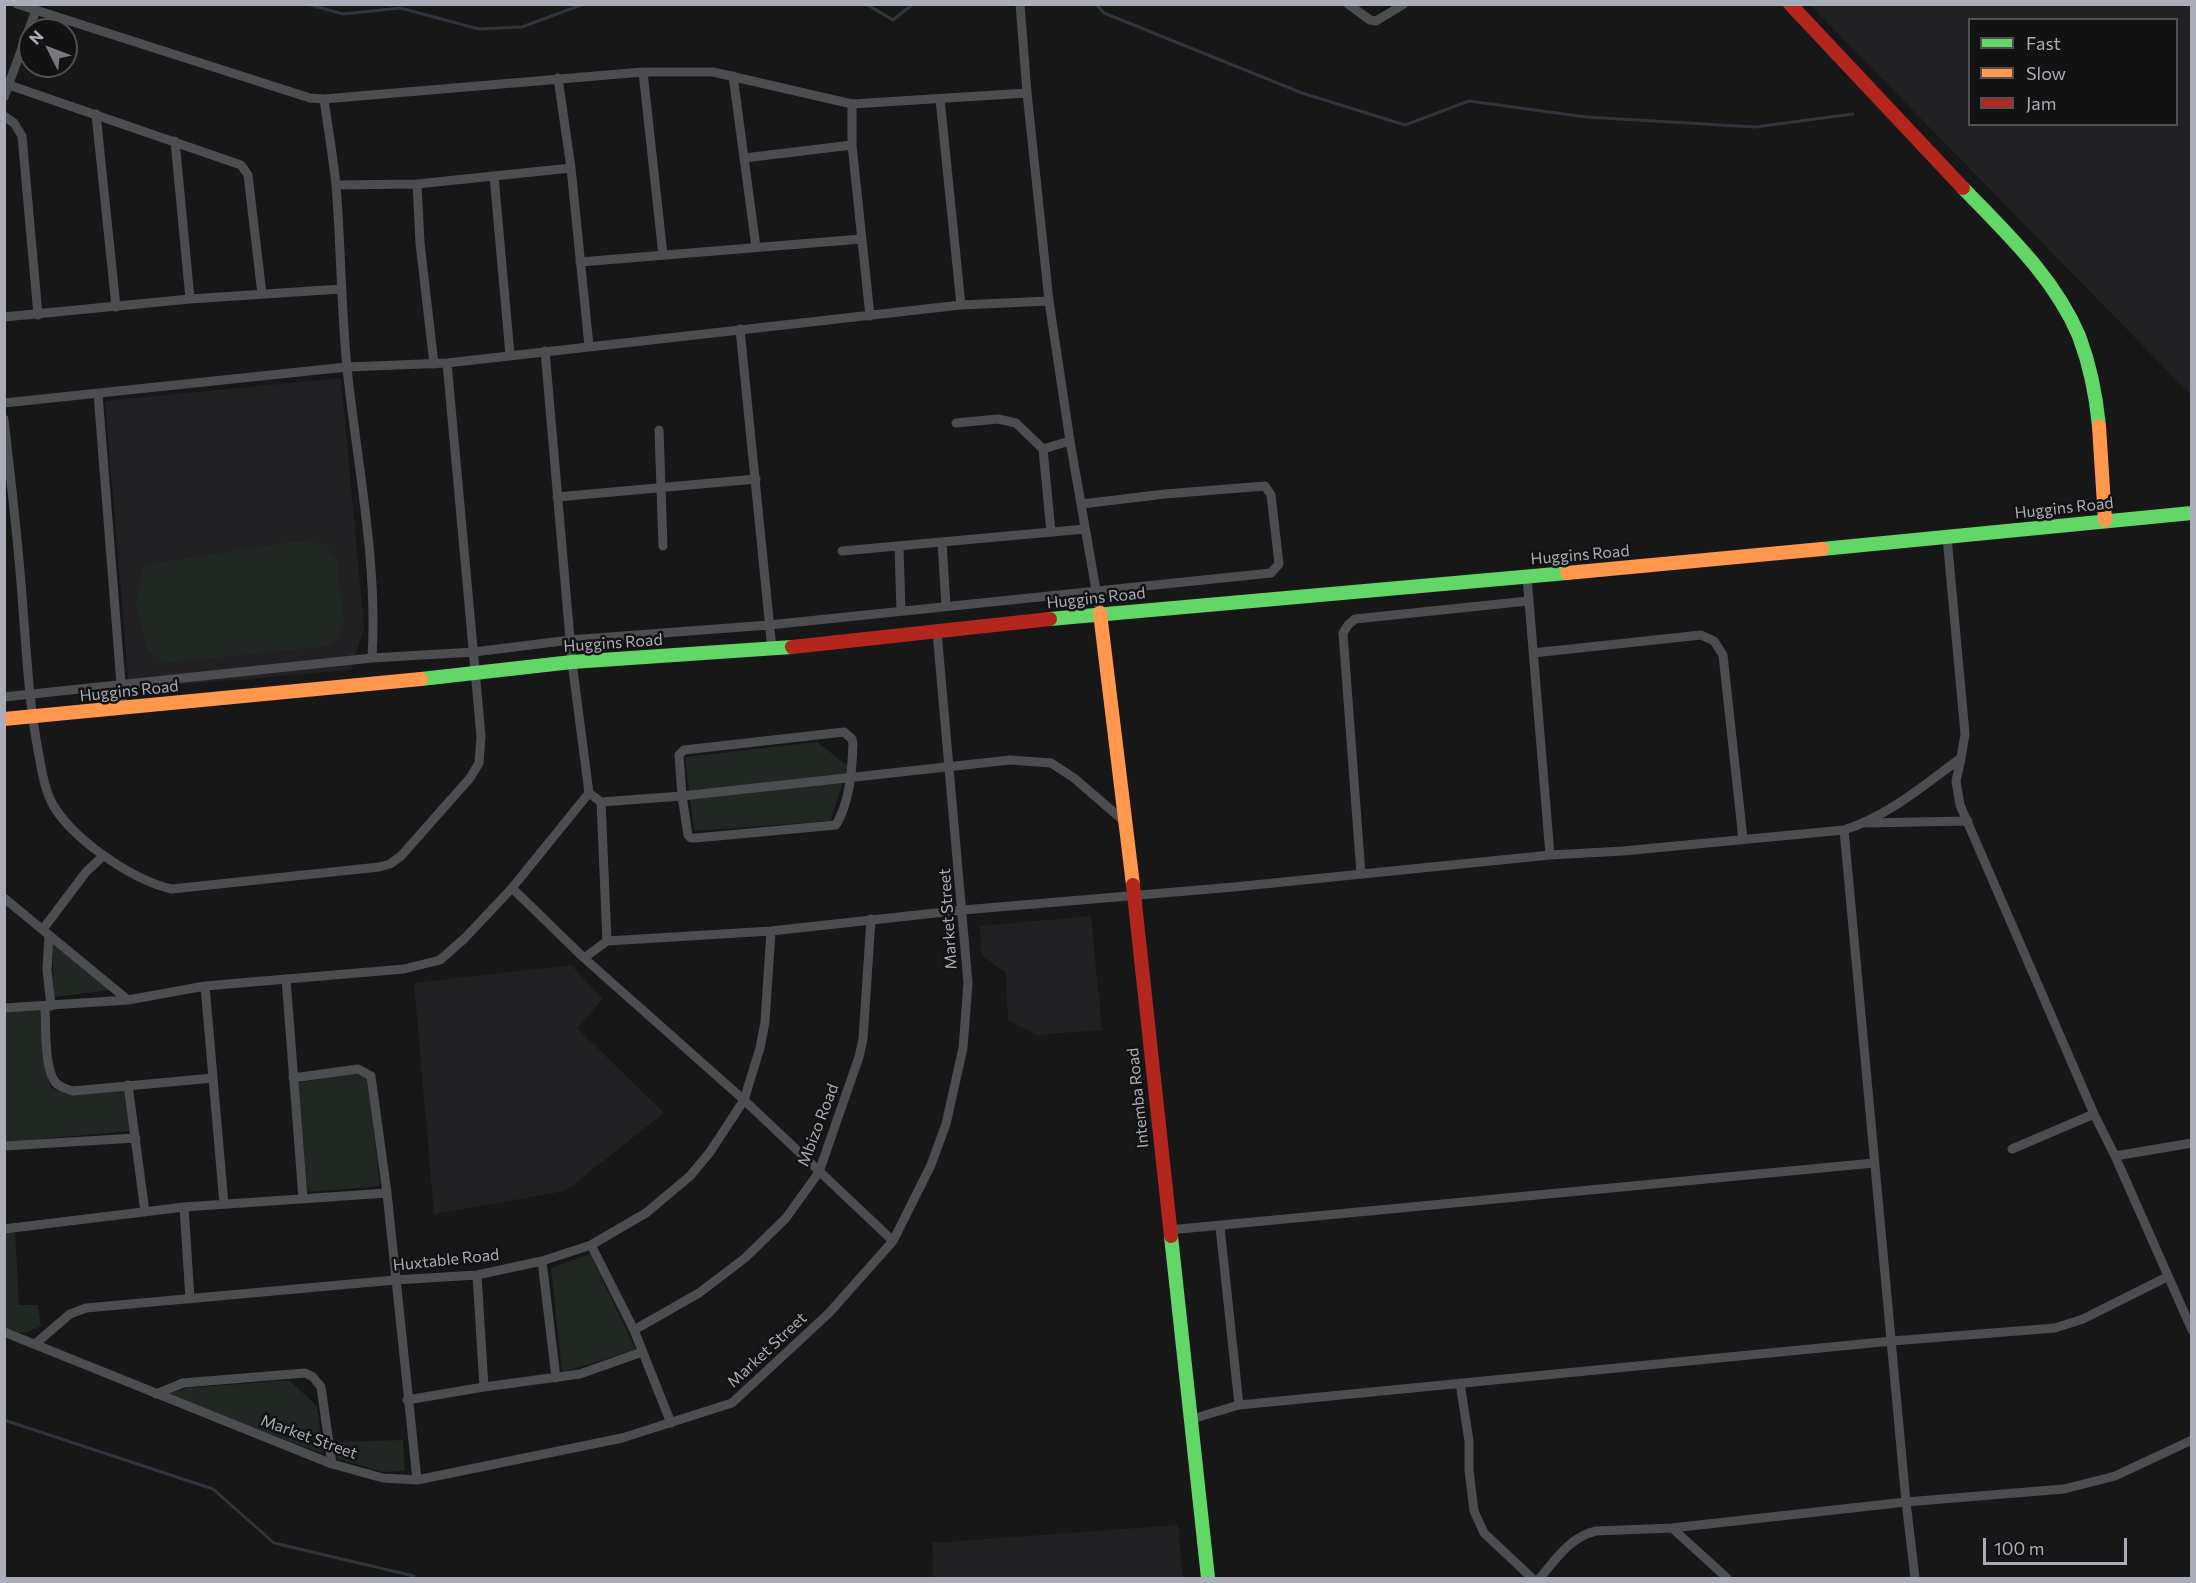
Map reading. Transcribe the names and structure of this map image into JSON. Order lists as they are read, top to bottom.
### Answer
{
  "streets": {
    "street": [
      "Huggins Road",
      "Market Street",
      "Intemba Road",
      "Mbizo Road",
      "Huxtable Road"
    ]
  },
  "crossings": [
    ["Huggins Road", "Market Street"],
    ["Huggins Road", "Intemba Road"],
    ["Market Street", "Huxtable Road"]
  ],
  "legend": ["Fast", "Slow", "Jam"],
  "scale_bar": "100 m",
  "north": "top left"
}
